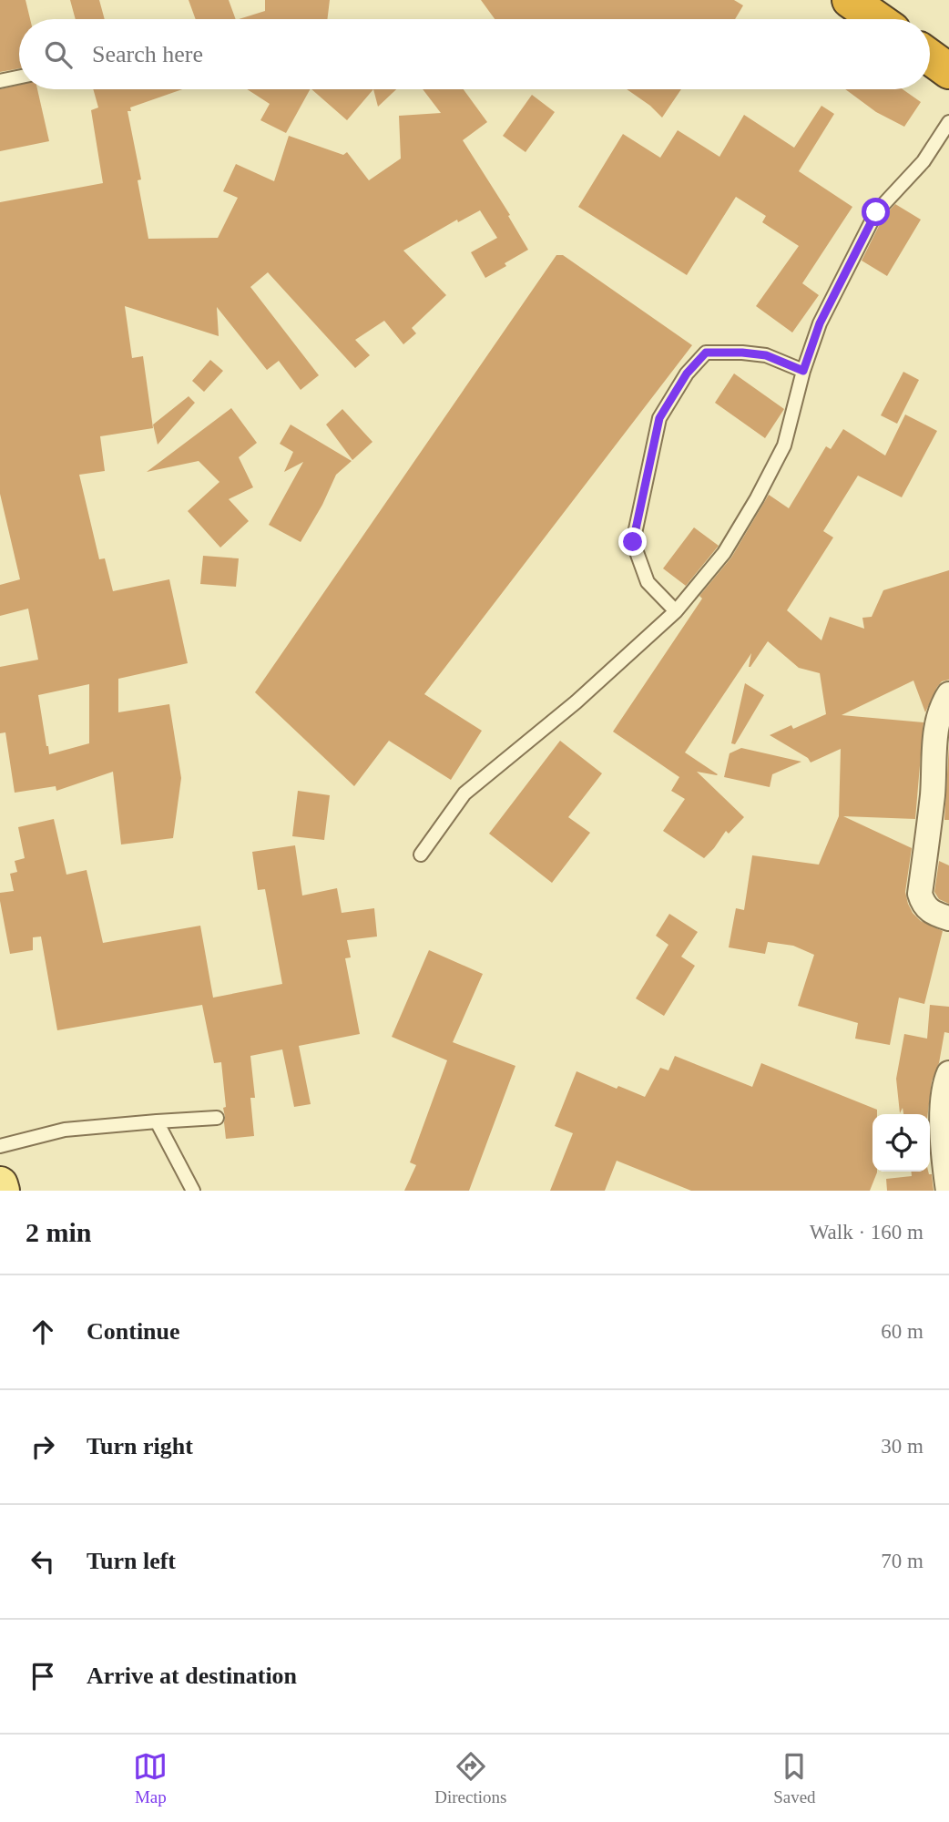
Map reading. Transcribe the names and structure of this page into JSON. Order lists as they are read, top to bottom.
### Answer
{
  "page": {
    "search": "Search here",
    "heading": ["2 min", "Walk · 160 m"],
    "list": [
      ["Continue", "60 m"],
      ["Turn right", "30 m"],
      ["Turn left", "70 m"],
      "Arrive at destination"
    ],
    "nav": ["Map", "Directions", "Saved"]
  }
}
